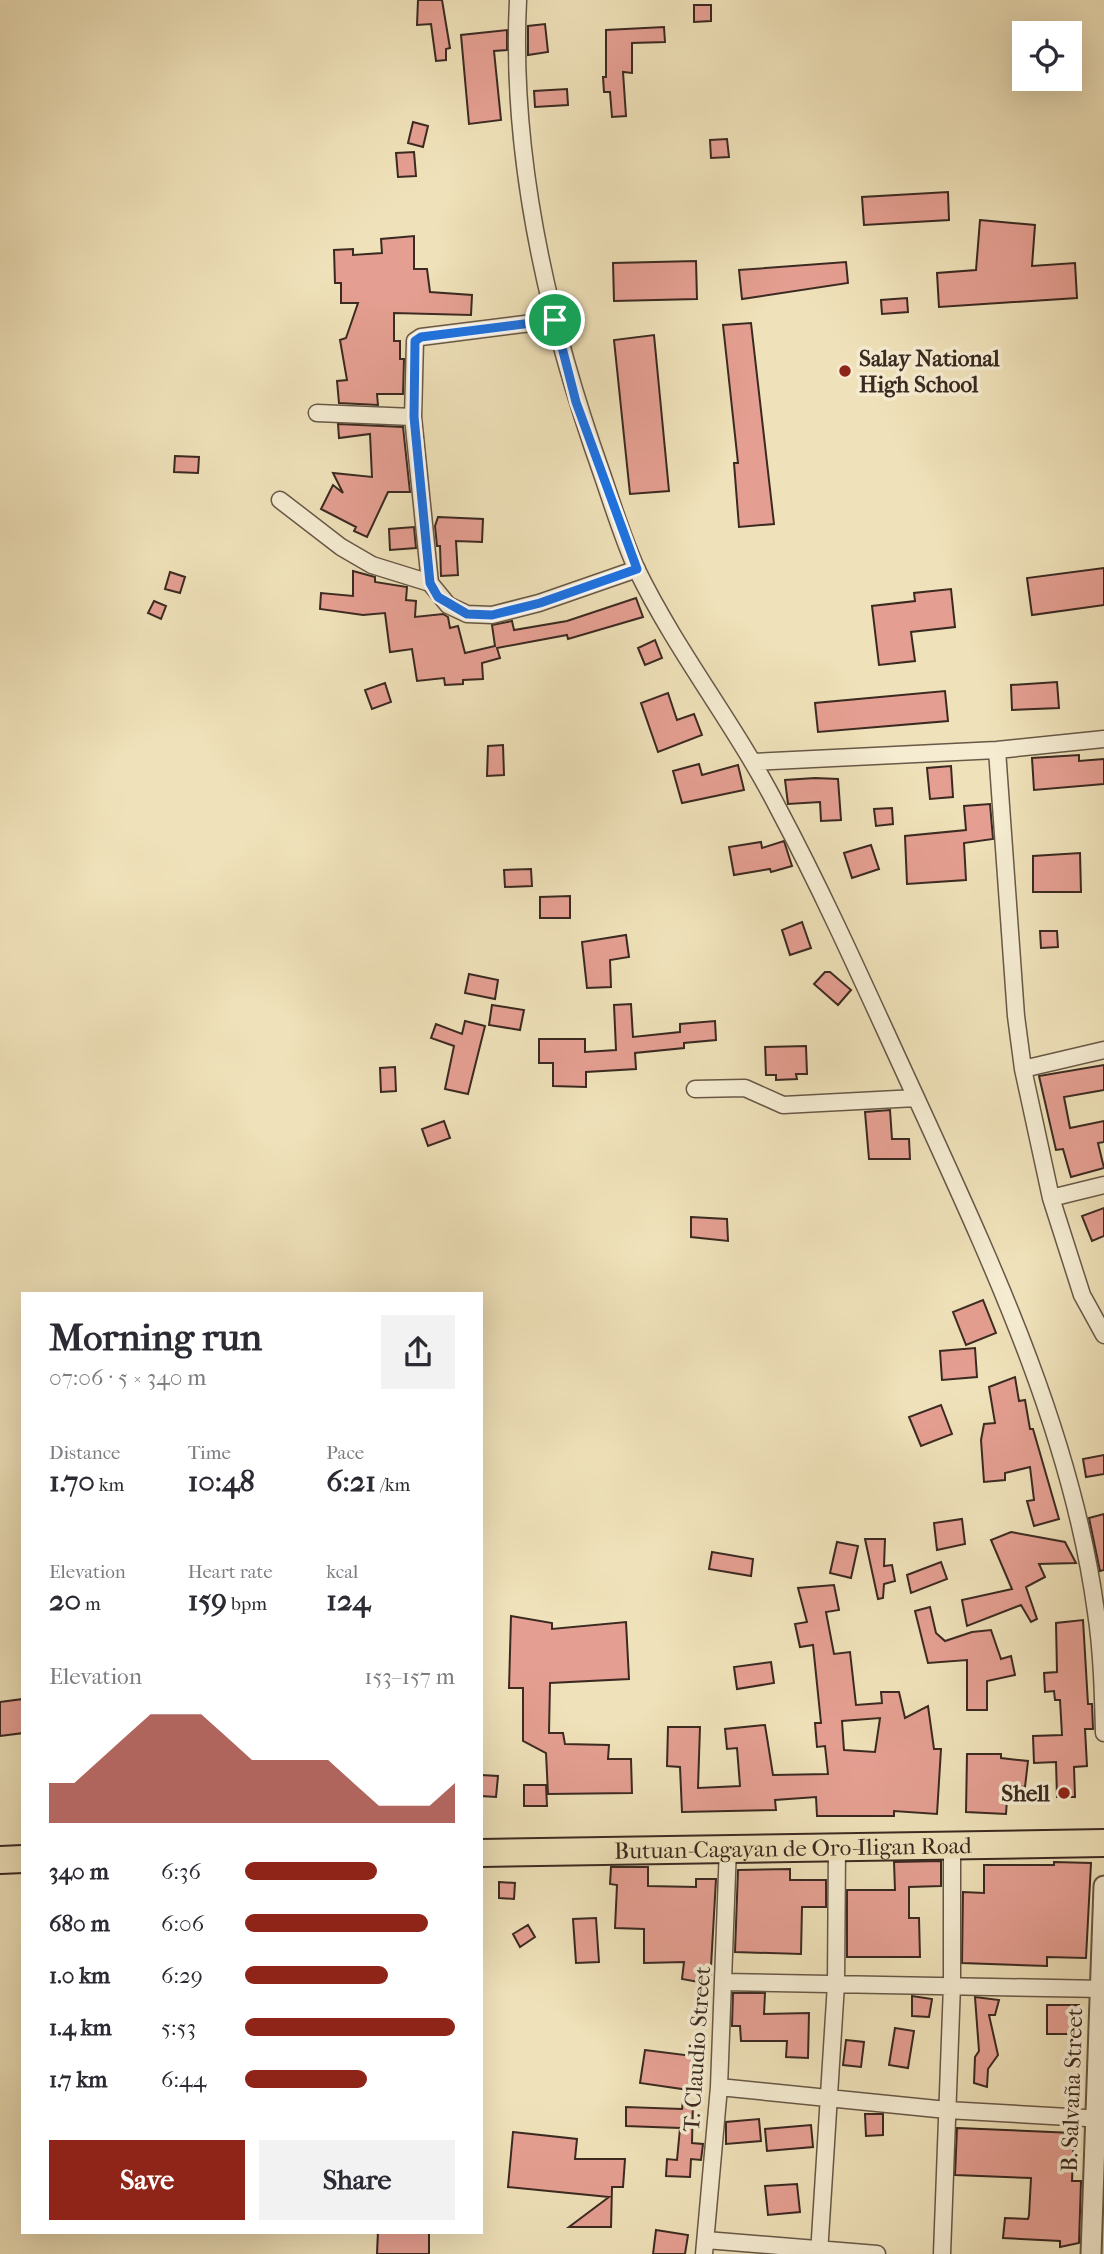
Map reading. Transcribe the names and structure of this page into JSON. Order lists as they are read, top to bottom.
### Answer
{
  "streets": {
    "highway": ["Butuan-Cagayan de Oro-Iligan Road"],
    "street": ["T. Claudio Street", "B. Salvaña Street"]
  },
  "crossings": [
    ["Butuan-Cagayan de Oro-Iligan Road", "T. Claudio Street"]
  ],
  "places": ["Salay National High School", "Shell"],
  "page": {
    "heading": ["Morning run", "07:06 · 5 × 340 m"],
    "stats": [
      ["Distance", "1.70 km"],
      ["Time", "10:48"],
      ["Pace", "6:21 /km"],
      ["Elevation", "20 m"],
      ["Heart rate", "159 bpm"],
      ["kcal", "124"]
    ],
    "chart": ["Elevation", "153–157 m"],
    "list": [
      {
        "name": "340 m",
        "note": "6:36"
      },
      {
        "name": "680 m",
        "note": "6:06"
      },
      {
        "name": "1.0 km",
        "note": "6:29"
      },
      {
        "name": "1.4 km",
        "note": "5:53"
      },
      {
        "name": "1.7 km",
        "note": "6:44"
      }
    ],
    "buttons": ["Save", "Share"]
  }
}
